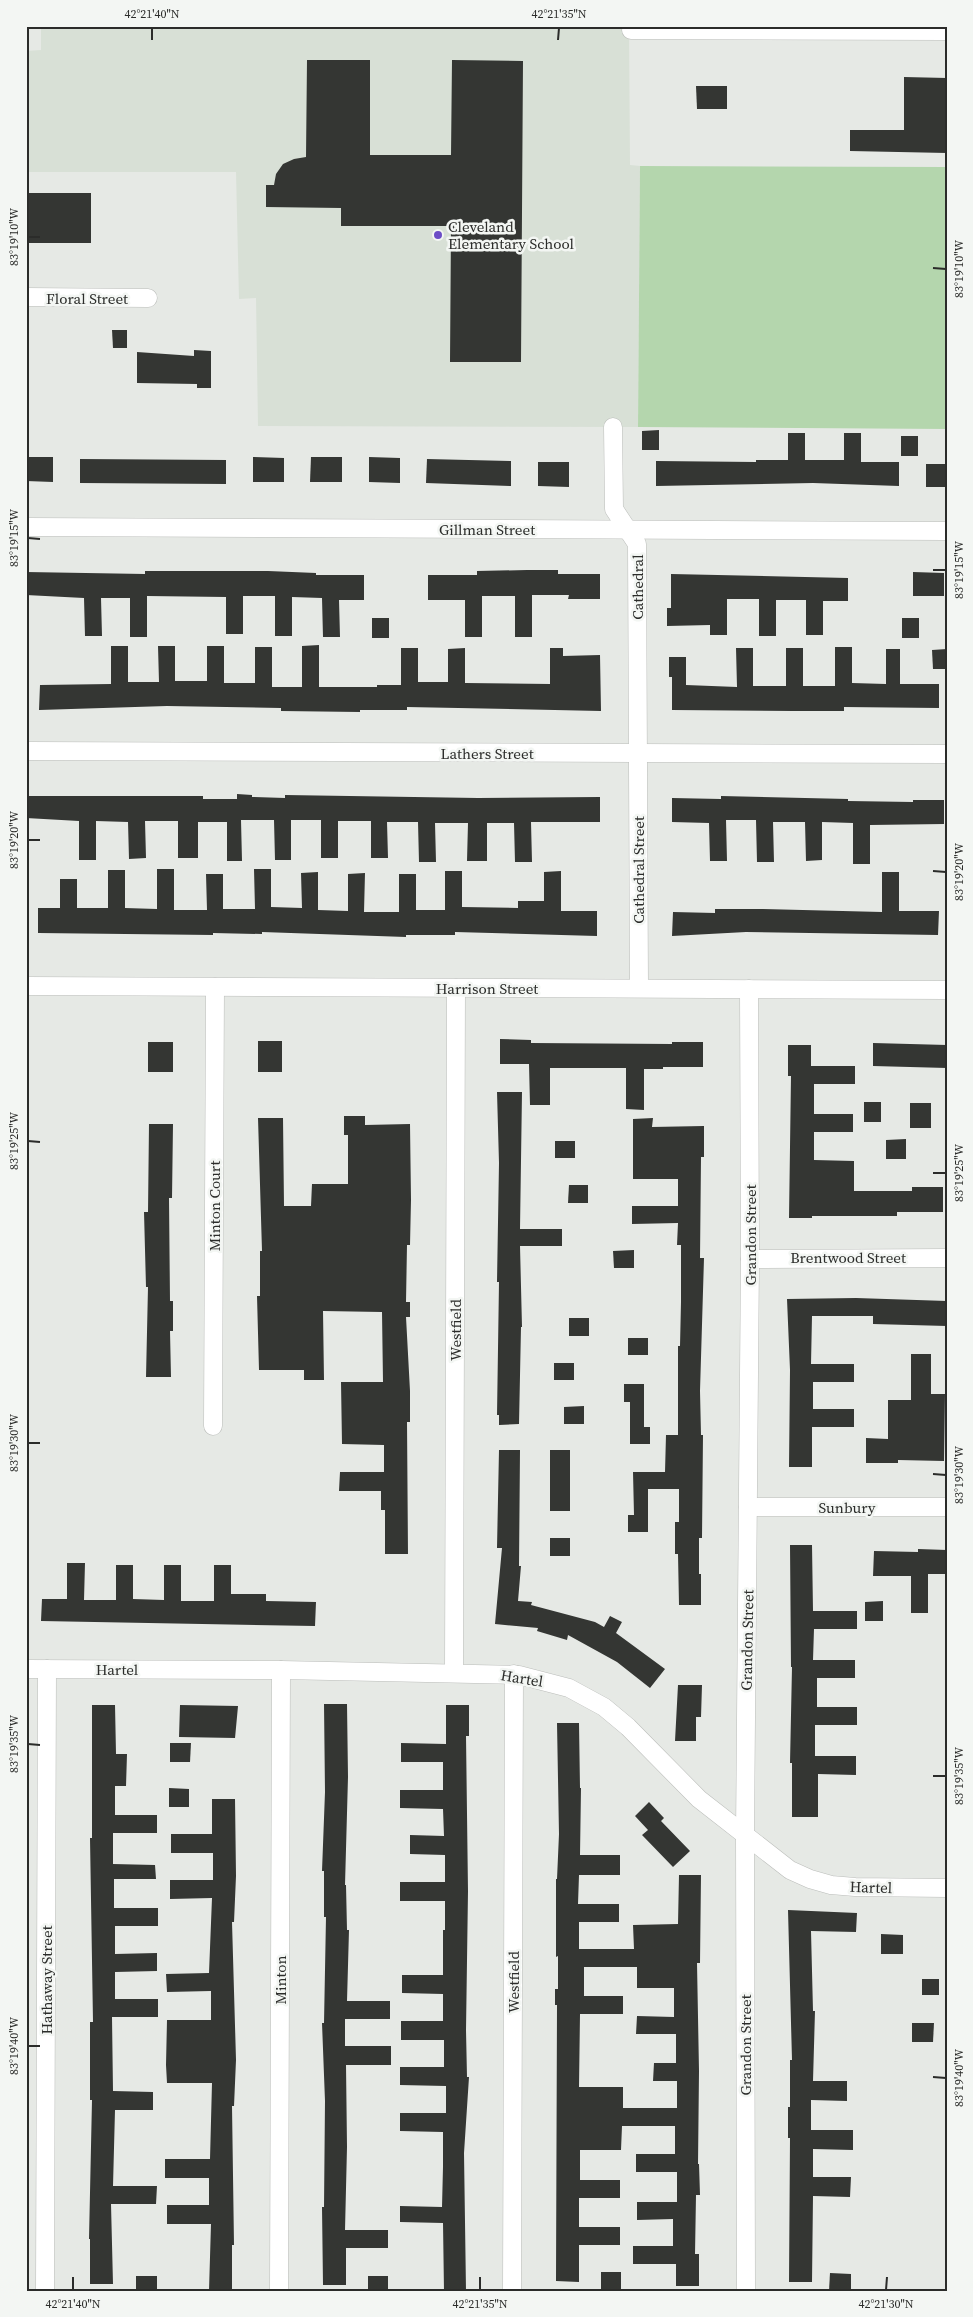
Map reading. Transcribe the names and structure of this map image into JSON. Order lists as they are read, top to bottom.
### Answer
{
  "streets": {
    "street": [
      "Floral Street",
      "Gillman Street",
      "Cathedral",
      "Lathers Street",
      "Cathedral Street",
      "Harrison Street",
      "Minton Court",
      "Grandon Street",
      "Brentwood Street",
      "Westfield",
      "Sunbury",
      "Hartel",
      "Hathaway Street",
      "Minton"
    ]
  },
  "crossings": [
    ["Gillman Street", "Cathedral"],
    ["Cathedral", "Lathers Street"],
    ["Cathedral", "Cathedral Street"],
    ["Lathers Street", "Cathedral Street"],
    ["Cathedral Street", "Harrison Street"],
    ["Harrison Street", "Minton Court"],
    ["Harrison Street", "Grandon Street"],
    ["Harrison Street", "Westfield"],
    ["Grandon Street", "Brentwood Street"],
    ["Grandon Street", "Sunbury"],
    ["Grandon Street", "Hartel"],
    ["Westfield", "Hartel"],
    ["Hartel", "Hathaway Street"],
    ["Hartel", "Minton"]
  ],
  "places": ["Cleveland Elementary School"],
  "coordinates": [
    "42°21'40\"N",
    "42°21'35\"N",
    "83°19'10\"W",
    "83°19'15\"W",
    "83°19'20\"W",
    "83°19'25\"W",
    "83°19'30\"W",
    "83°19'35\"W",
    "83°19'40\"W",
    "42°21'30\"N"
  ]
}
